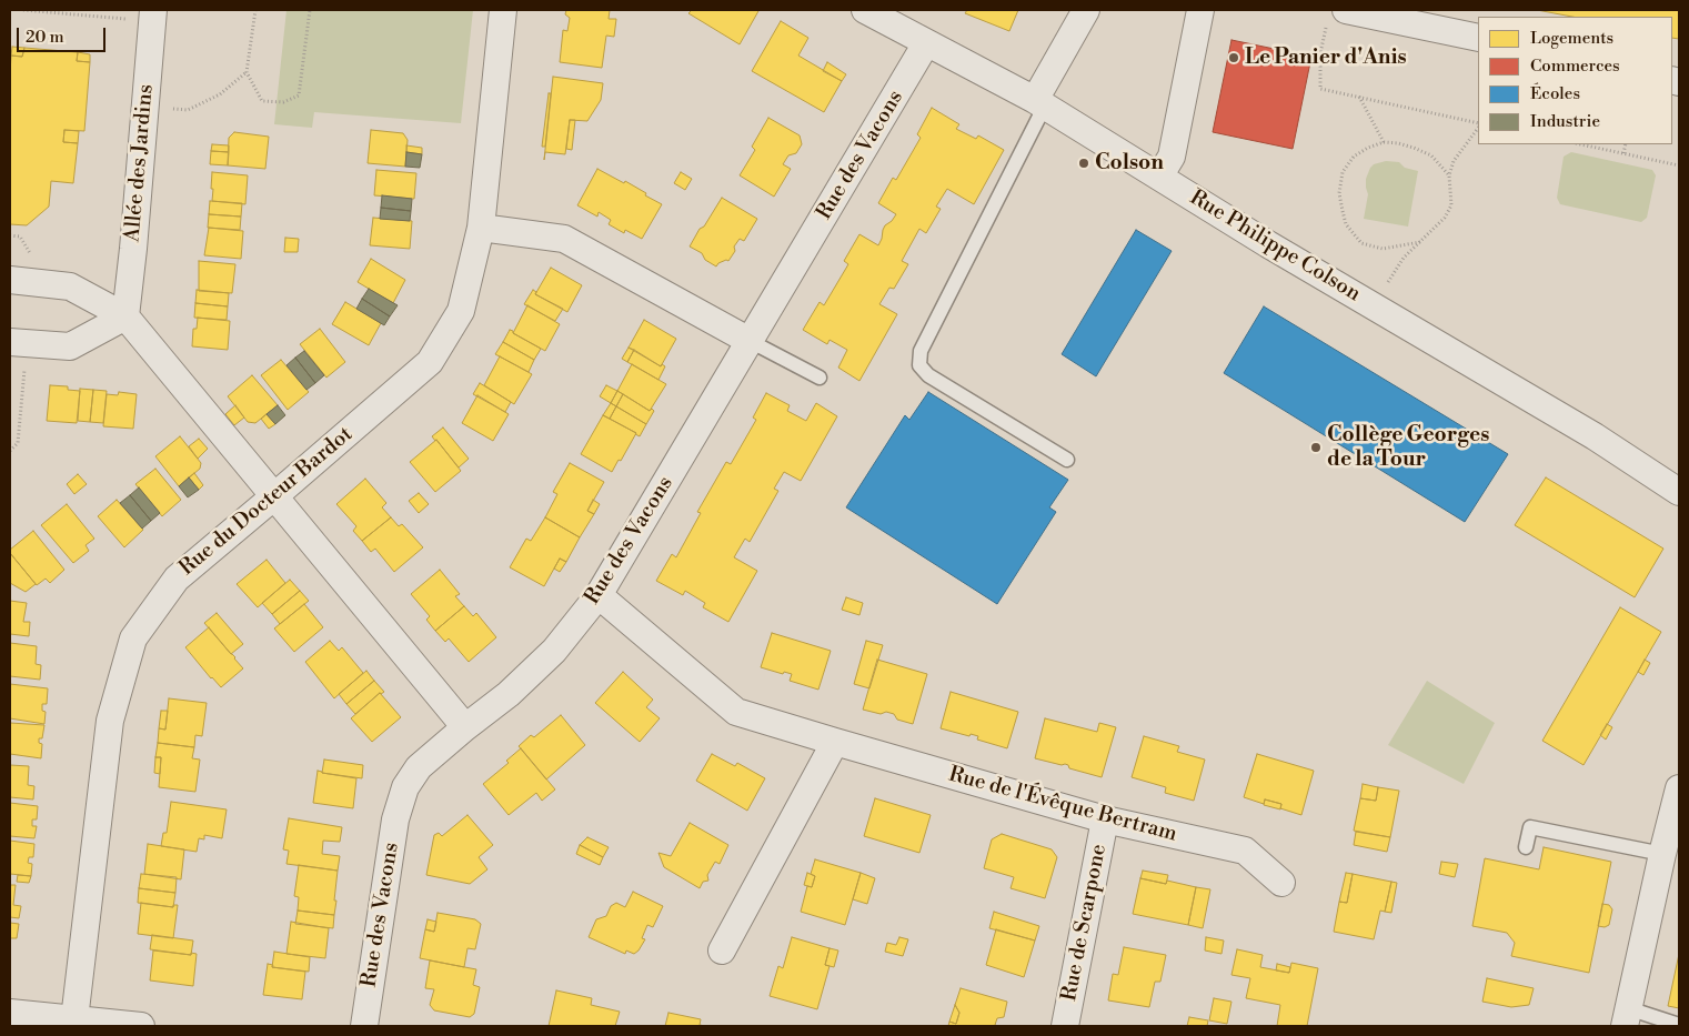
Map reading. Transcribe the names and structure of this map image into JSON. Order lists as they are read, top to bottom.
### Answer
{
  "streets": {
    "street": [
      "Rue des Vacons",
      "Allée des Jardins",
      "Rue Philippe Colson",
      "Rue du Docteur Bardot",
      "Rue de l'Évêque Bertram",
      "Rue de Scarpone"
    ]
  },
  "crossings": [
    ["Rue des Vacons", "Rue Philippe Colson"],
    ["Rue des Vacons", "Rue de l'Évêque Bertram"],
    ["Rue de l'Évêque Bertram", "Rue de Scarpone"]
  ],
  "places": ["Le Panier d'Anis", "Colson", "Collège Georges de la Tour"],
  "legend": [
    "Logements",
    "Commerces",
    "Écoles",
    "Industrie"
  ],
  "scale_bar": "20 m"
}
